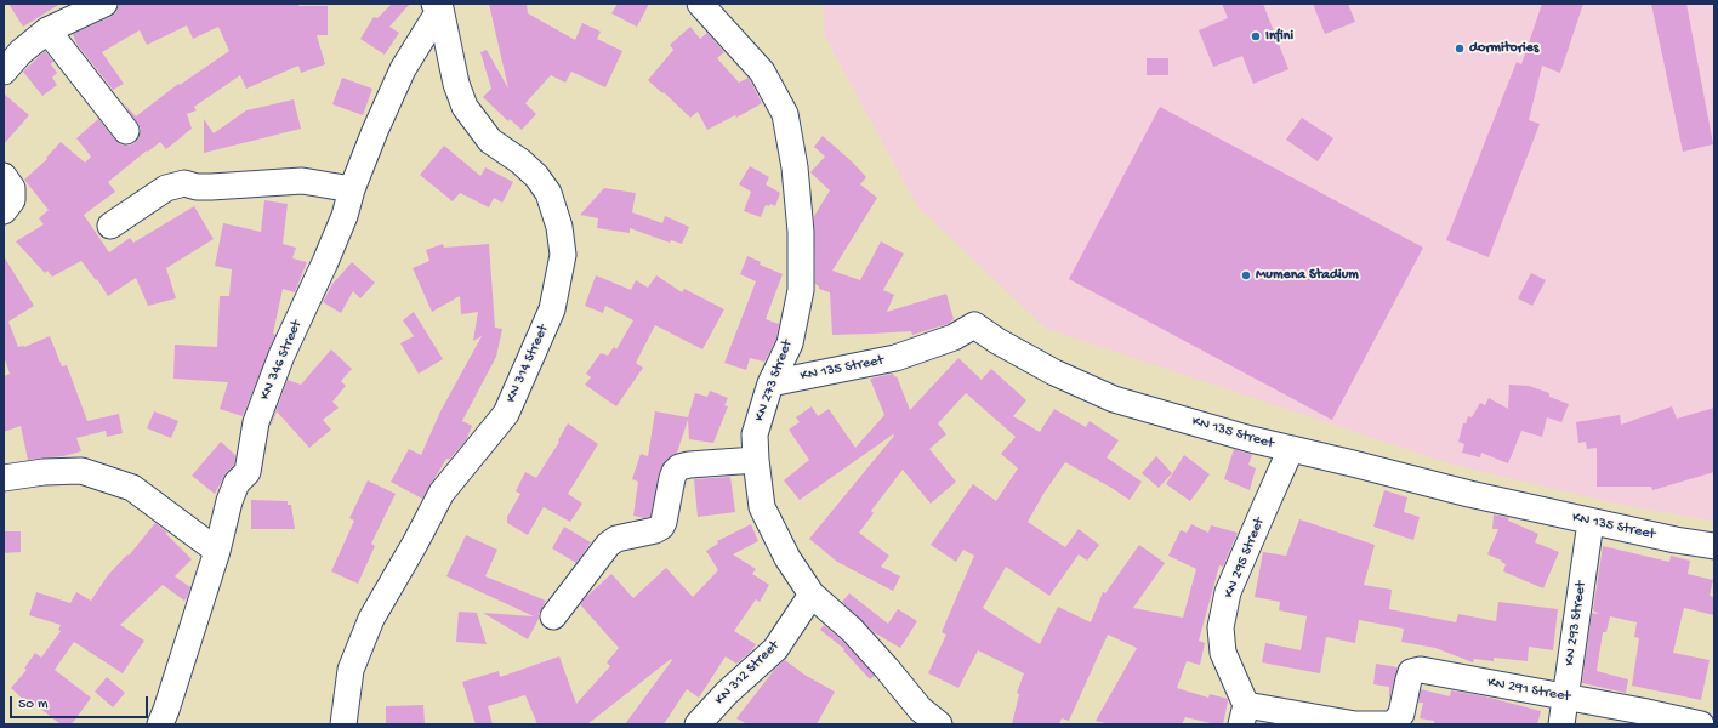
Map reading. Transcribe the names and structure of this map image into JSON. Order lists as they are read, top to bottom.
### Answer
{
  "streets": {
    "street": [
      "KN 346 Street",
      "KN 314 Street",
      "KN 135 Street",
      "KN 273 Street",
      "KN 295 Street",
      "KN 293 Street",
      "KN 312 Street",
      "KN 291 Street"
    ]
  },
  "crossings": [
    ["KN 346 Street", "KN 314 Street"],
    ["KN 135 Street", "KN 273 Street"],
    ["KN 135 Street", "KN 295 Street"],
    ["KN 135 Street", "KN 293 Street"],
    ["KN 273 Street", "KN 312 Street"],
    ["KN 293 Street", "KN 291 Street"]
  ],
  "places": ["Infini", "dormitories", "Mumena Stadium"],
  "scale_bar": "50 m"
}
